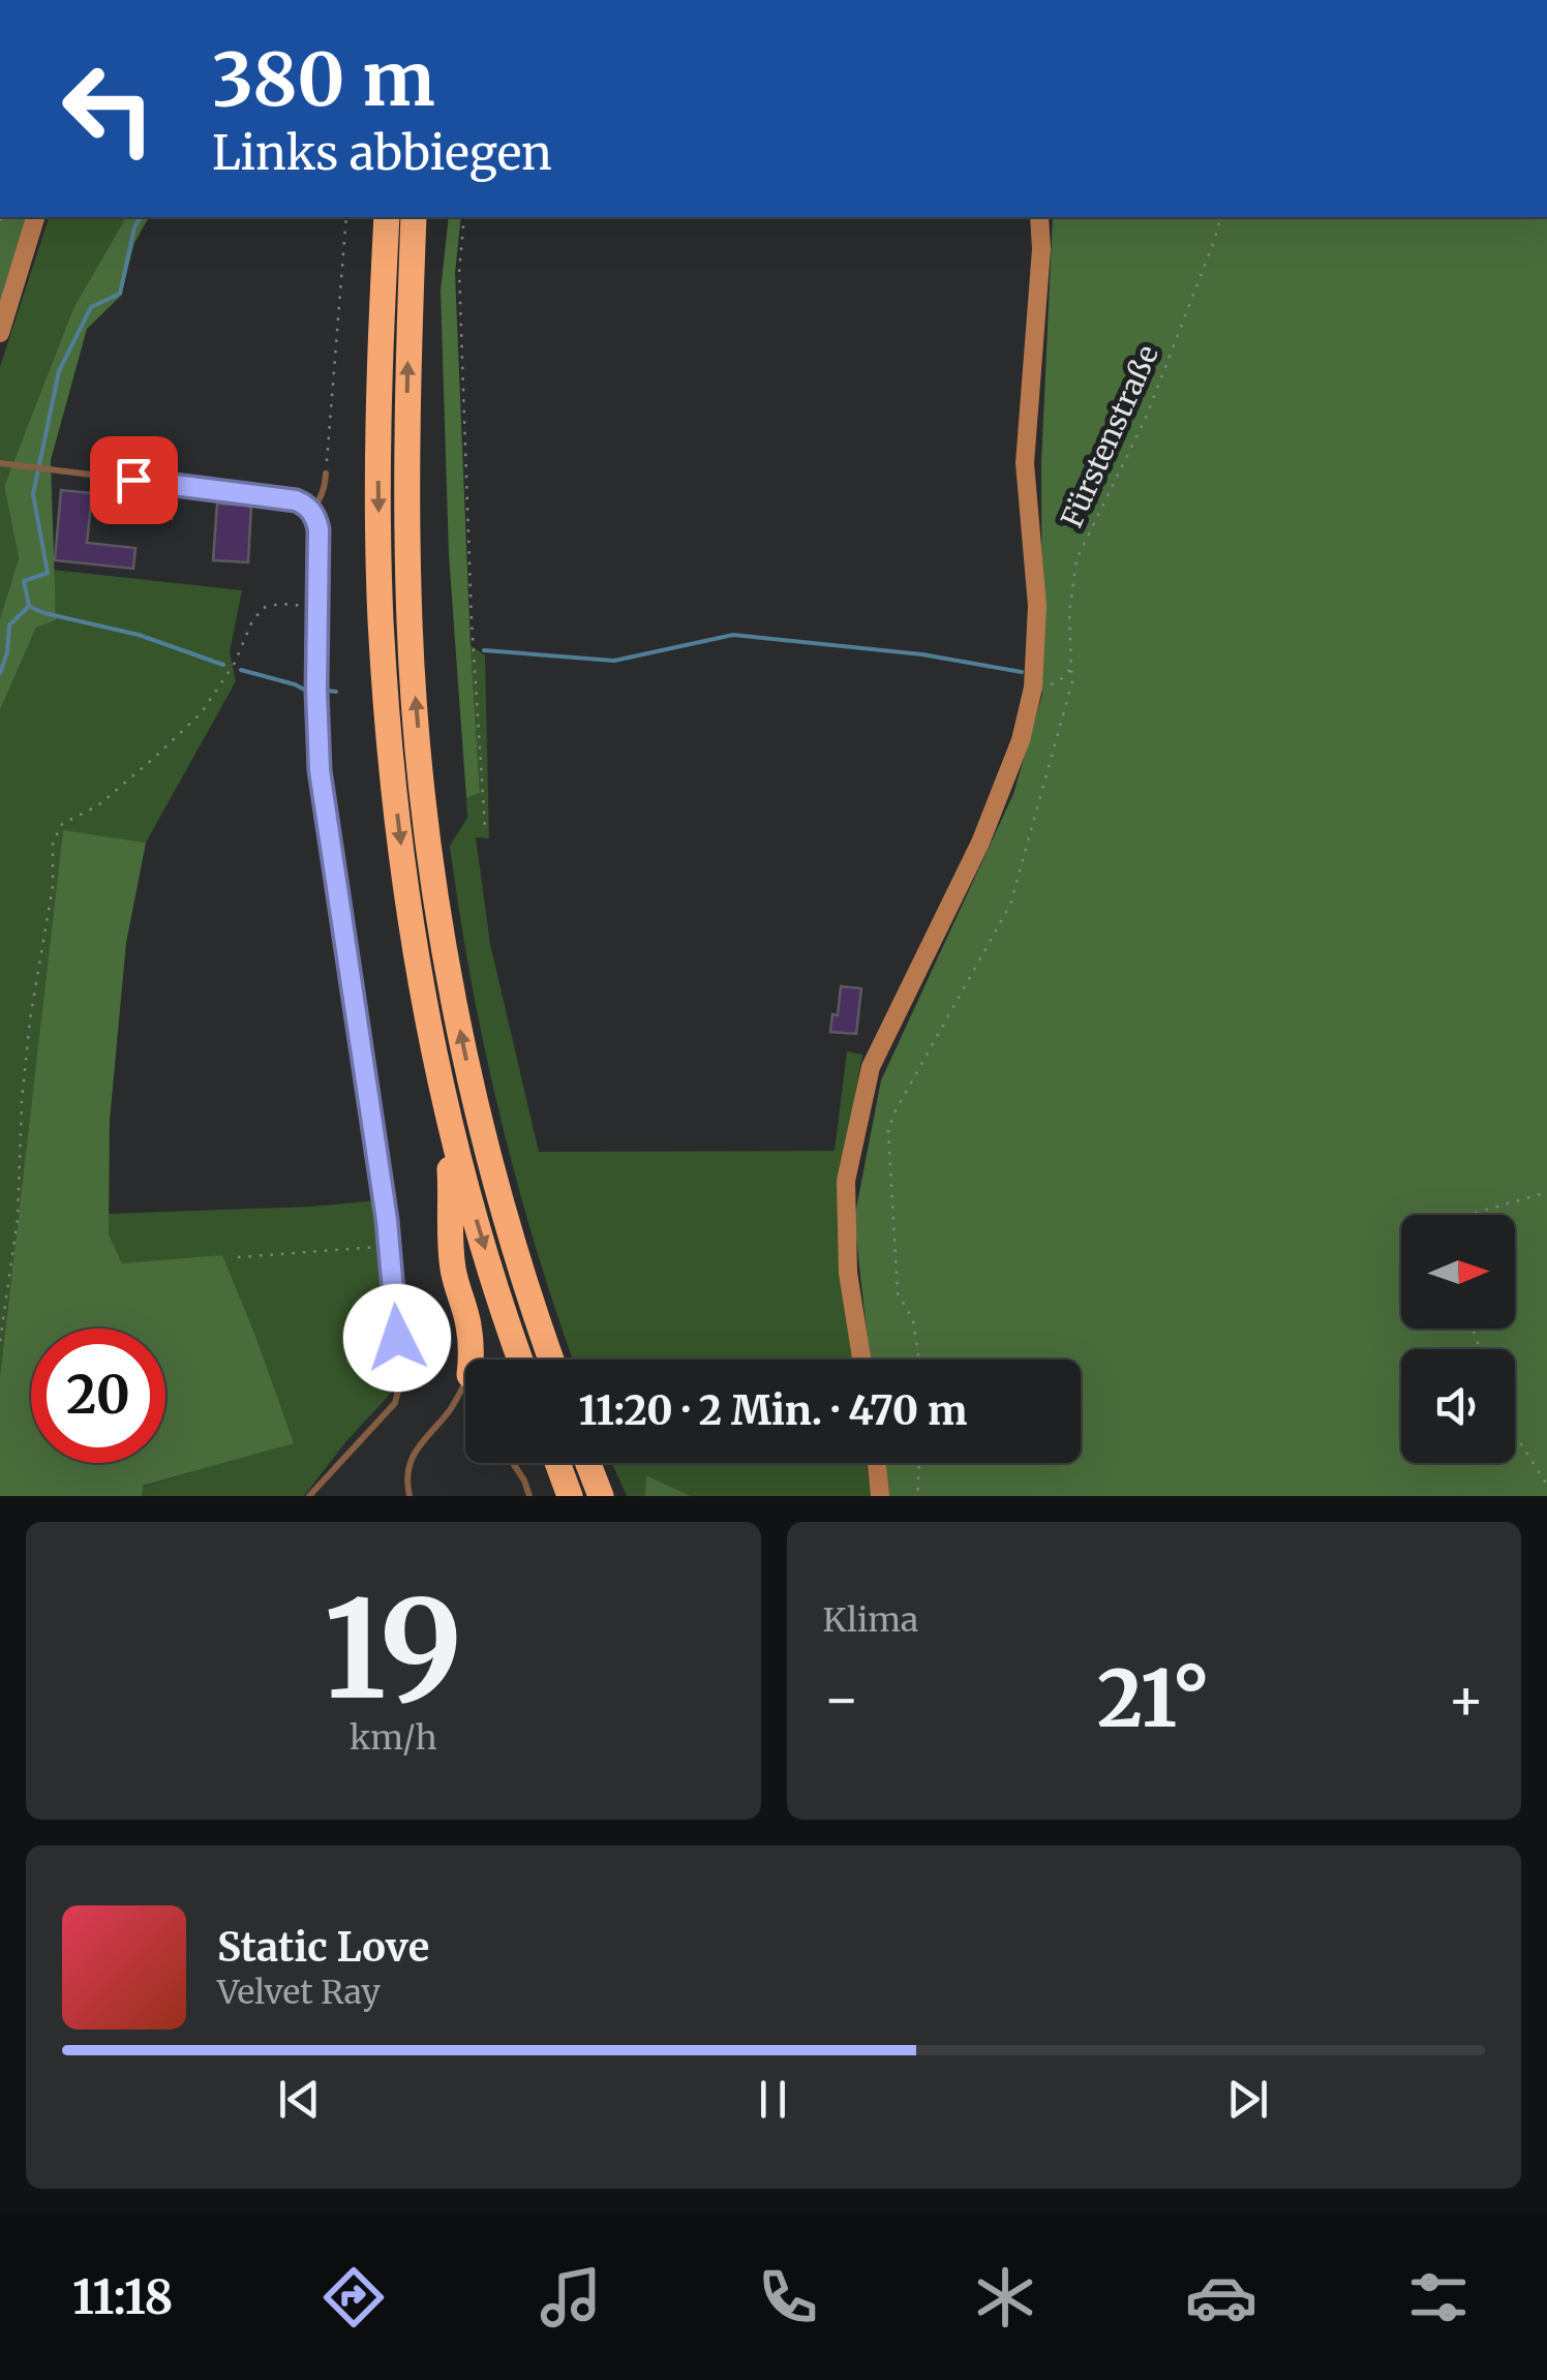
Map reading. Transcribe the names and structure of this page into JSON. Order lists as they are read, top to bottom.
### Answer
{
  "streets": {
    "path": ["Fürstenstraße"]
  },
  "north": "right",
  "page": {
    "turn": ["380 m", "Links abbiegen"],
    "limit": "20",
    "trip": "11:20 · 2 Min. · 470 m",
    "tile": [
      ["19", "km/h"],
      "Klima"
    ],
    "heat": ["−", "21°", "+"],
    "song": ["Static Love", "Velvet Ray"],
    "tabs": "11:18"
  }
}
